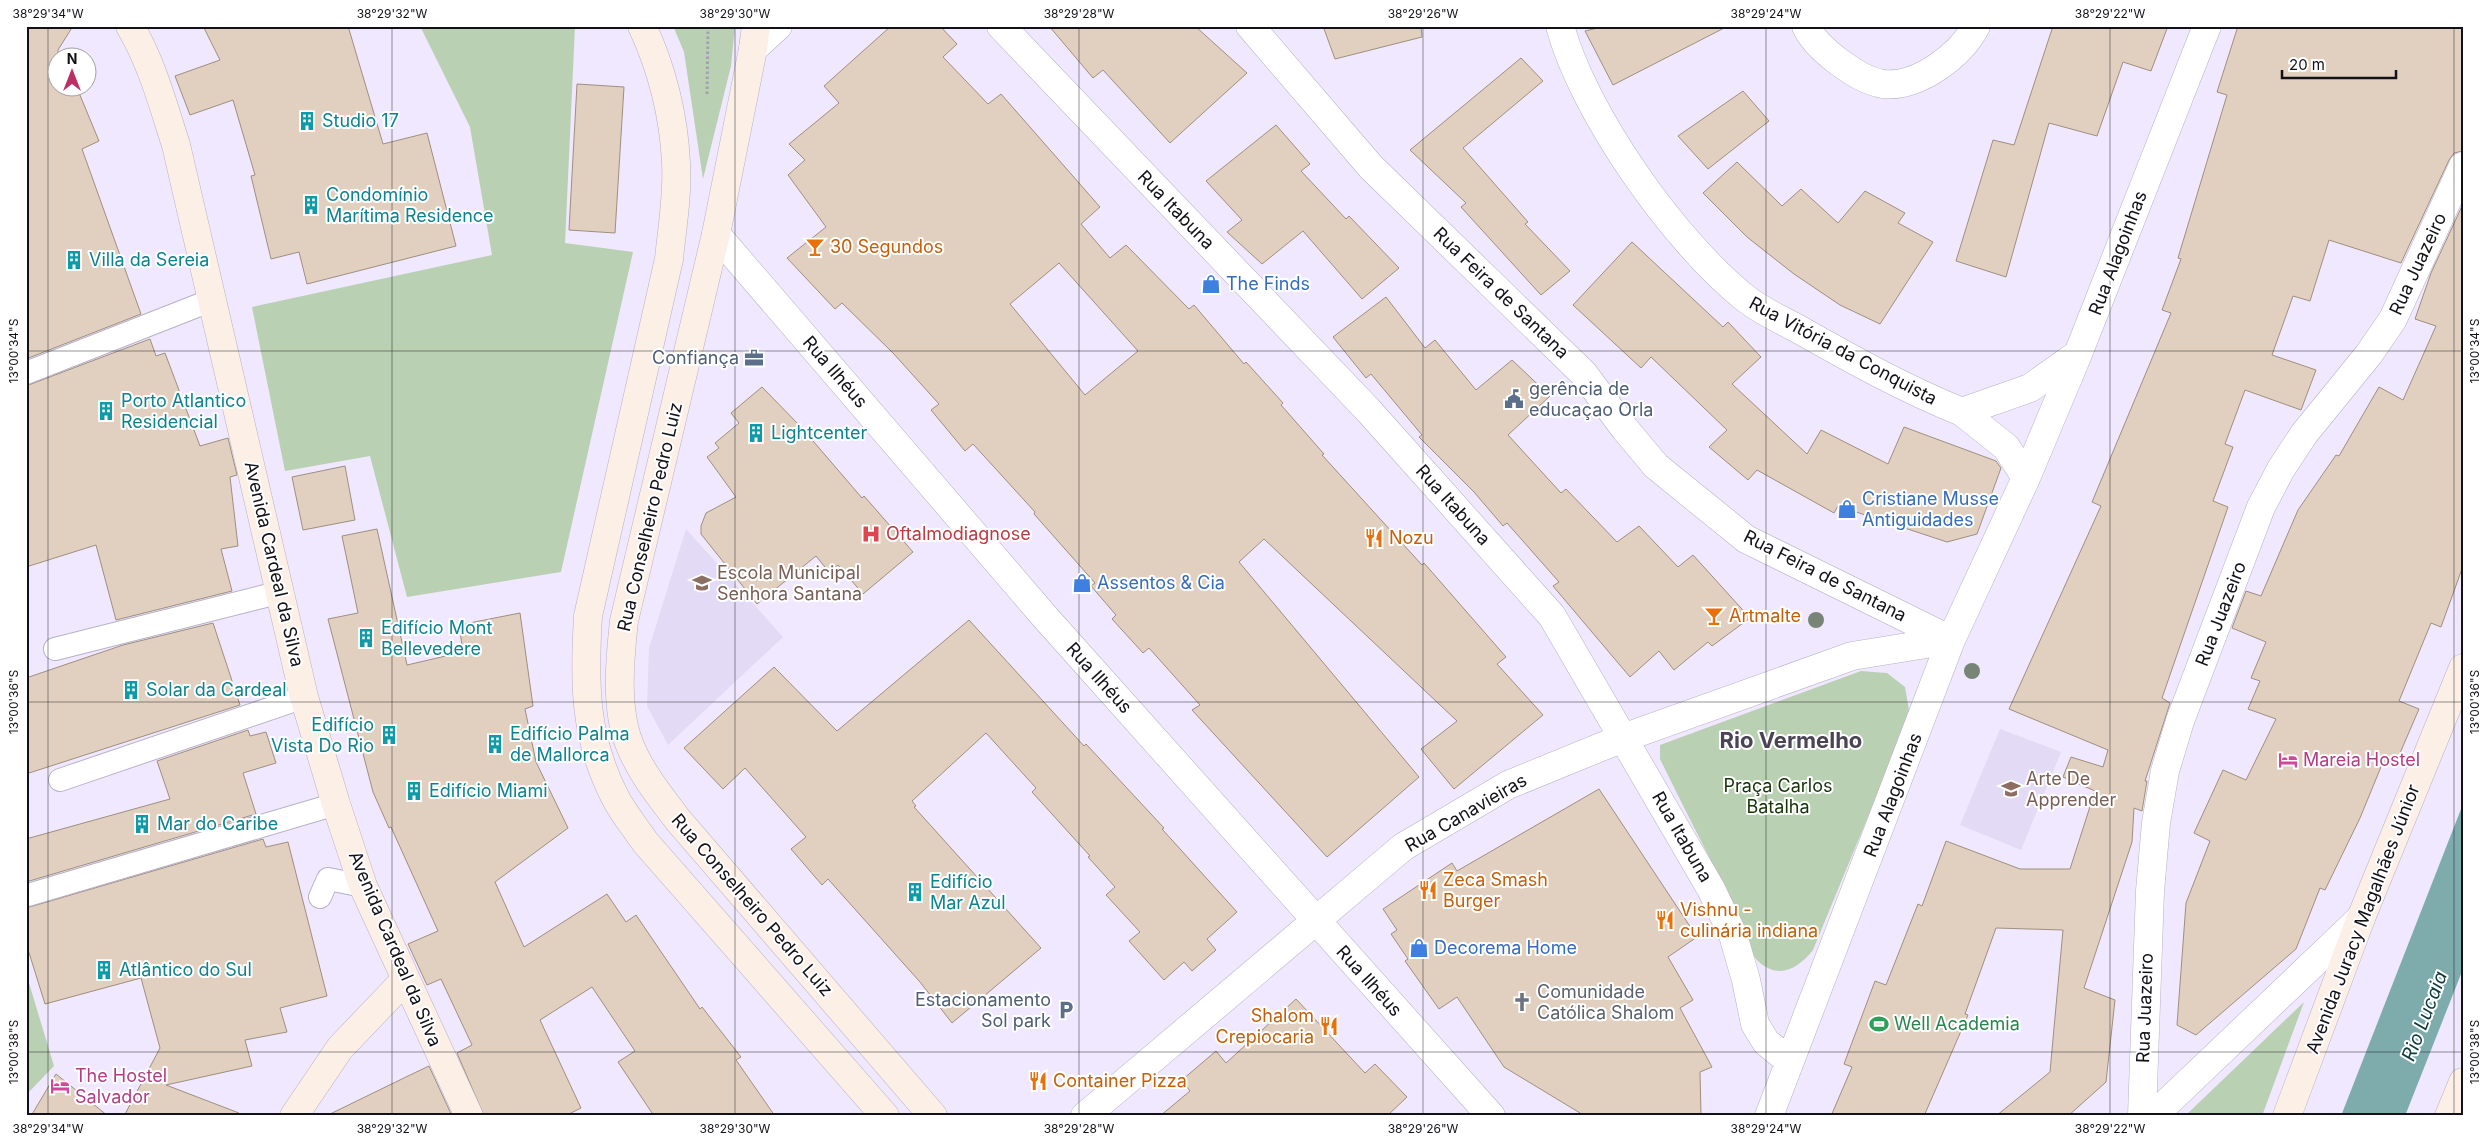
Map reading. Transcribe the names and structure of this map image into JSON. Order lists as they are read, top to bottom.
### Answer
{
  "streets": {
    "main road": ["Rua Conselheiro Pedro Luiz", "Avenida Cardeal da Silva", "Avenida Juracy Magalhães Júnior"],
    "street": [
      "Rua Itabuna",
      "Rua Alagoinhas",
      "Rua Juazeiro",
      "Rua Feira de Santana",
      "Rua Vitória da Conquista",
      "Rua Ilhéus",
      "Rua Canavieiras"
    ]
  },
  "crossings": [
    ["Rua Itabuna", "Rua Alagoinhas"],
    ["Rua Itabuna", "Rua Canavieiras"],
    ["Rua Alagoinhas", "Rua Feira de Santana"],
    ["Rua Alagoinhas", "Rua Canavieiras"],
    ["Rua Feira de Santana", "Rua Canavieiras"],
    ["Rua Ilhéus", "Rua Conselheiro Pedro Luiz"],
    ["Rua Ilhéus", "Rua Canavieiras"]
  ],
  "districts": ["Rio Vermelho"],
  "water": ["Rio Lucaia"],
  "parks": ["Praça Carlos Batalha"],
  "places": {
    "building": [
      "Studio 17",
      "Condomínio Marítima Residence",
      "Villa da Sereia",
      "Porto Atlantico Residencial",
      "Lightcenter",
      "Edifício Mont Bellevedere",
      "Solar da Cardeal",
      "Edifício Vista Do Rio",
      "Edifício Palma de Mallorca",
      "Edifício Miami",
      "Mar do Caribe",
      "Edifício Mar Azul",
      "Atlântico do Sul"
    ],
    "bar": ["30 Segundos", "Artmalte"],
    "shop": [
      "The Finds",
      "Cristiane Musse Antiguidades",
      "Assentos & Cia",
      "Decorema Home"
    ],
    "office": ["Confiança"],
    "public building": ["gerência de educaçao Orla"],
    "hospital": ["Oftalmodiagnose"],
    "restaurant": [
      "Nozu",
      "Zeca Smash Burger",
      "Vishnu - culinária indiana",
      "Shalom Crepiocaria",
      "Container Pizza"
    ],
    "school or university": ["Escola Municipal Senhora Santana", "Arte De Apprender"],
    "hotel": ["Mareia Hostel", "The Hostel Salvador"],
    "church": ["Comunidade Católica Shalom"],
    "parking": ["Estacionamento Sol park"],
    "sports": ["Well Academia"]
  },
  "scale_bar": "20 m",
  "north": "top",
  "coordinates": [
    "38°29'34\"W",
    "38°29'32\"W",
    "38°29'30\"W",
    "38°29'28\"W",
    "38°29'26\"W",
    "38°29'24\"W",
    "38°29'22\"W",
    "13°00'34\"S",
    "13°00'36\"S",
    "13°00'38\"S"
  ]
}
